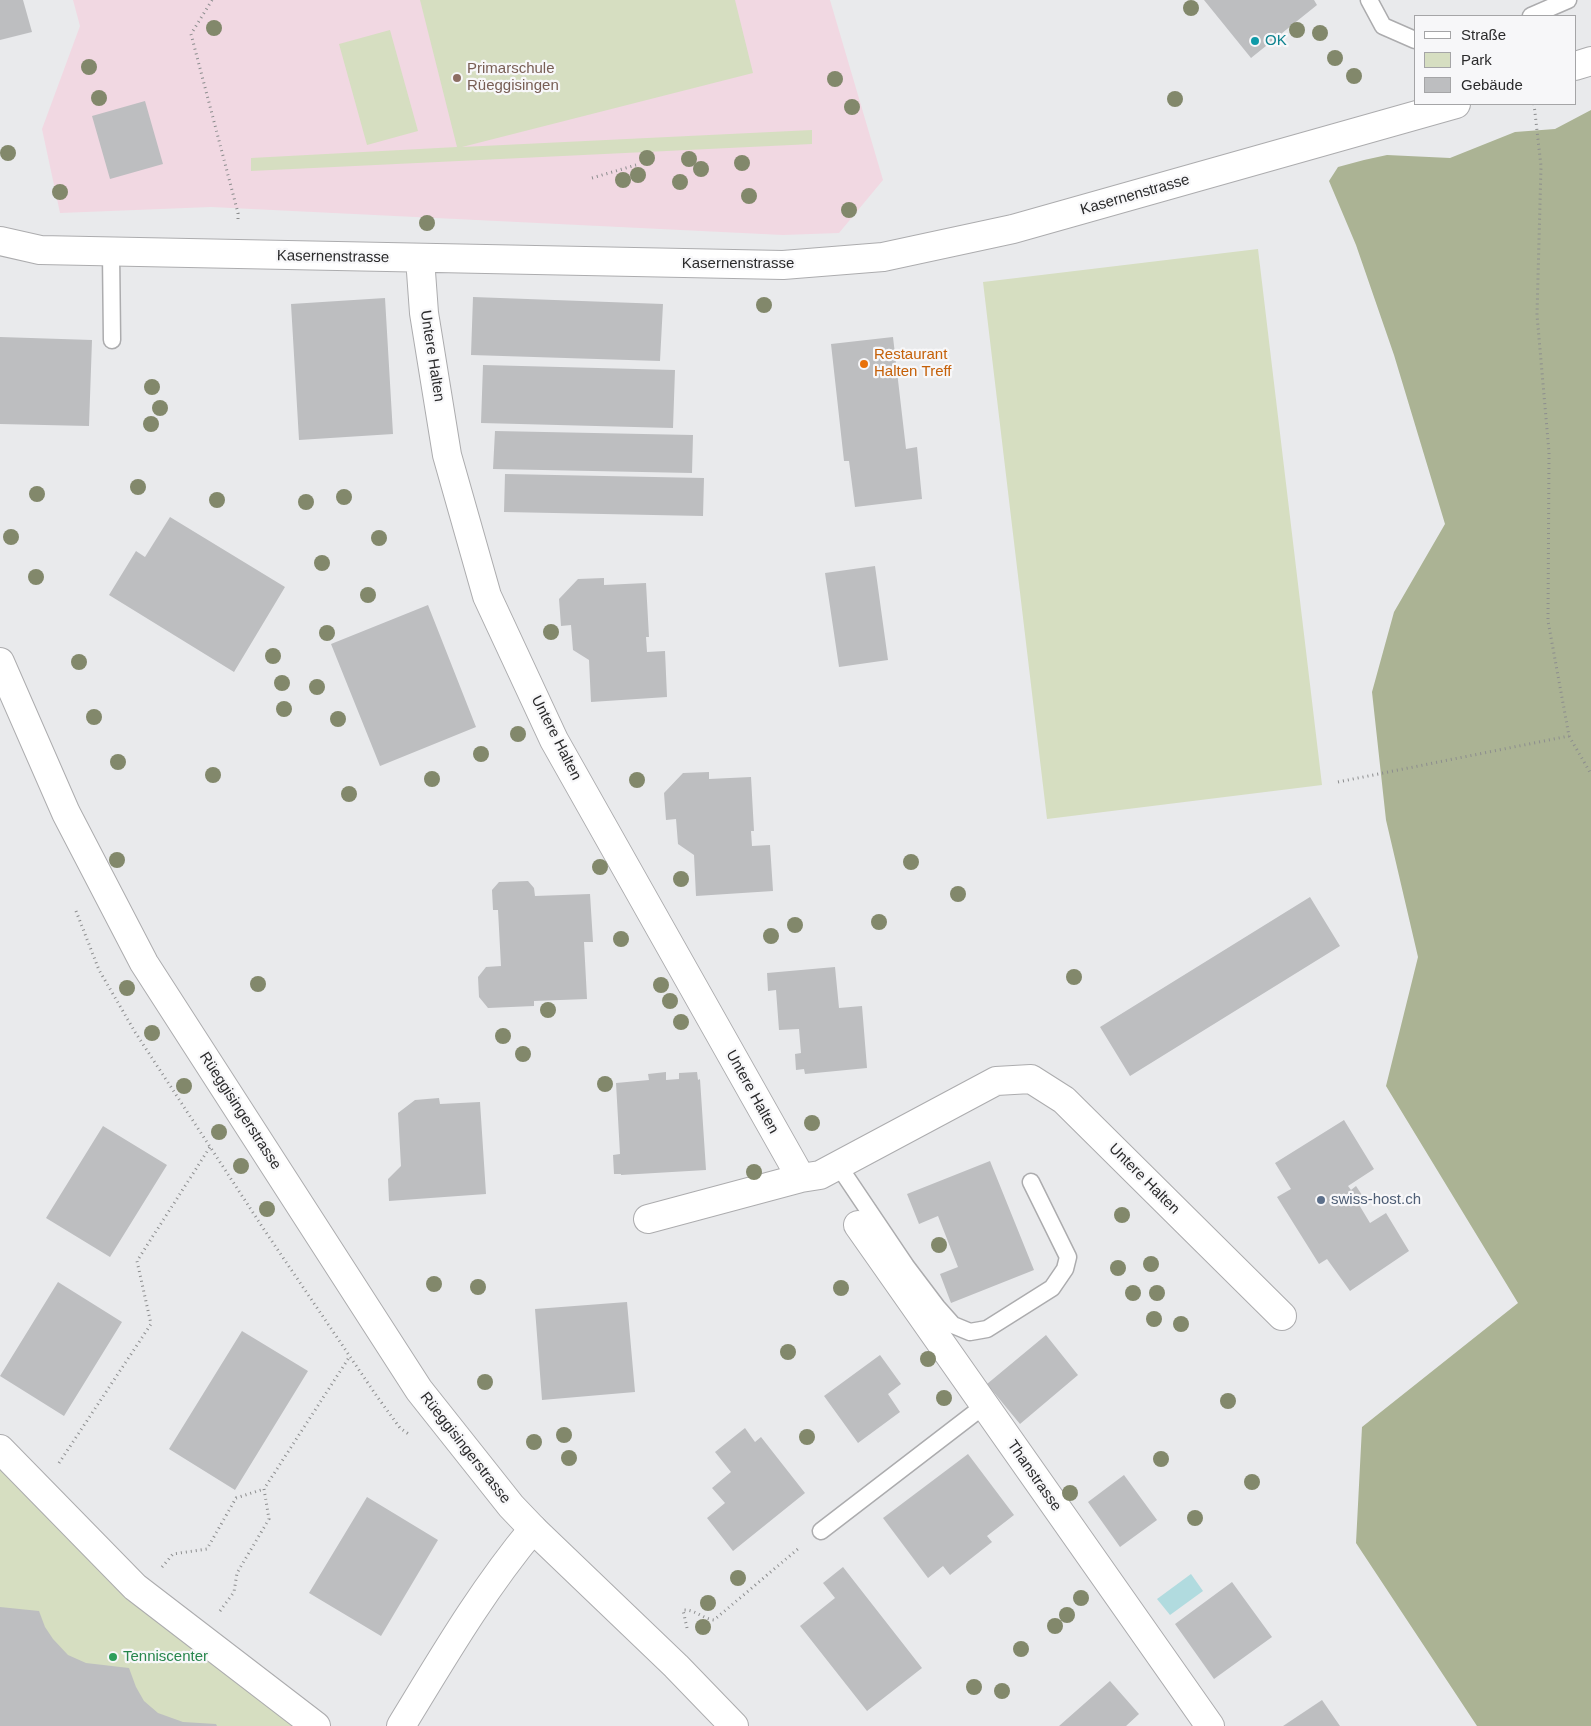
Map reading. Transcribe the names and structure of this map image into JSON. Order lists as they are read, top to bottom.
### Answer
{
  "streets": {
    "street": [
      "Kasernenstrasse",
      "Untere Halten",
      "Rüeggisingerstrasse",
      "Thanstrasse"
    ]
  },
  "crossings": [
    ["Kasernenstrasse", "Untere Halten"]
  ],
  "places": [
    "OK",
    "Primarschule Rüeggisingen",
    "Restaurant Halten Treff",
    "swiss-host.ch",
    "Tenniscenter"
  ],
  "legend": ["Straße", "Park", "Gebäude"]
}
